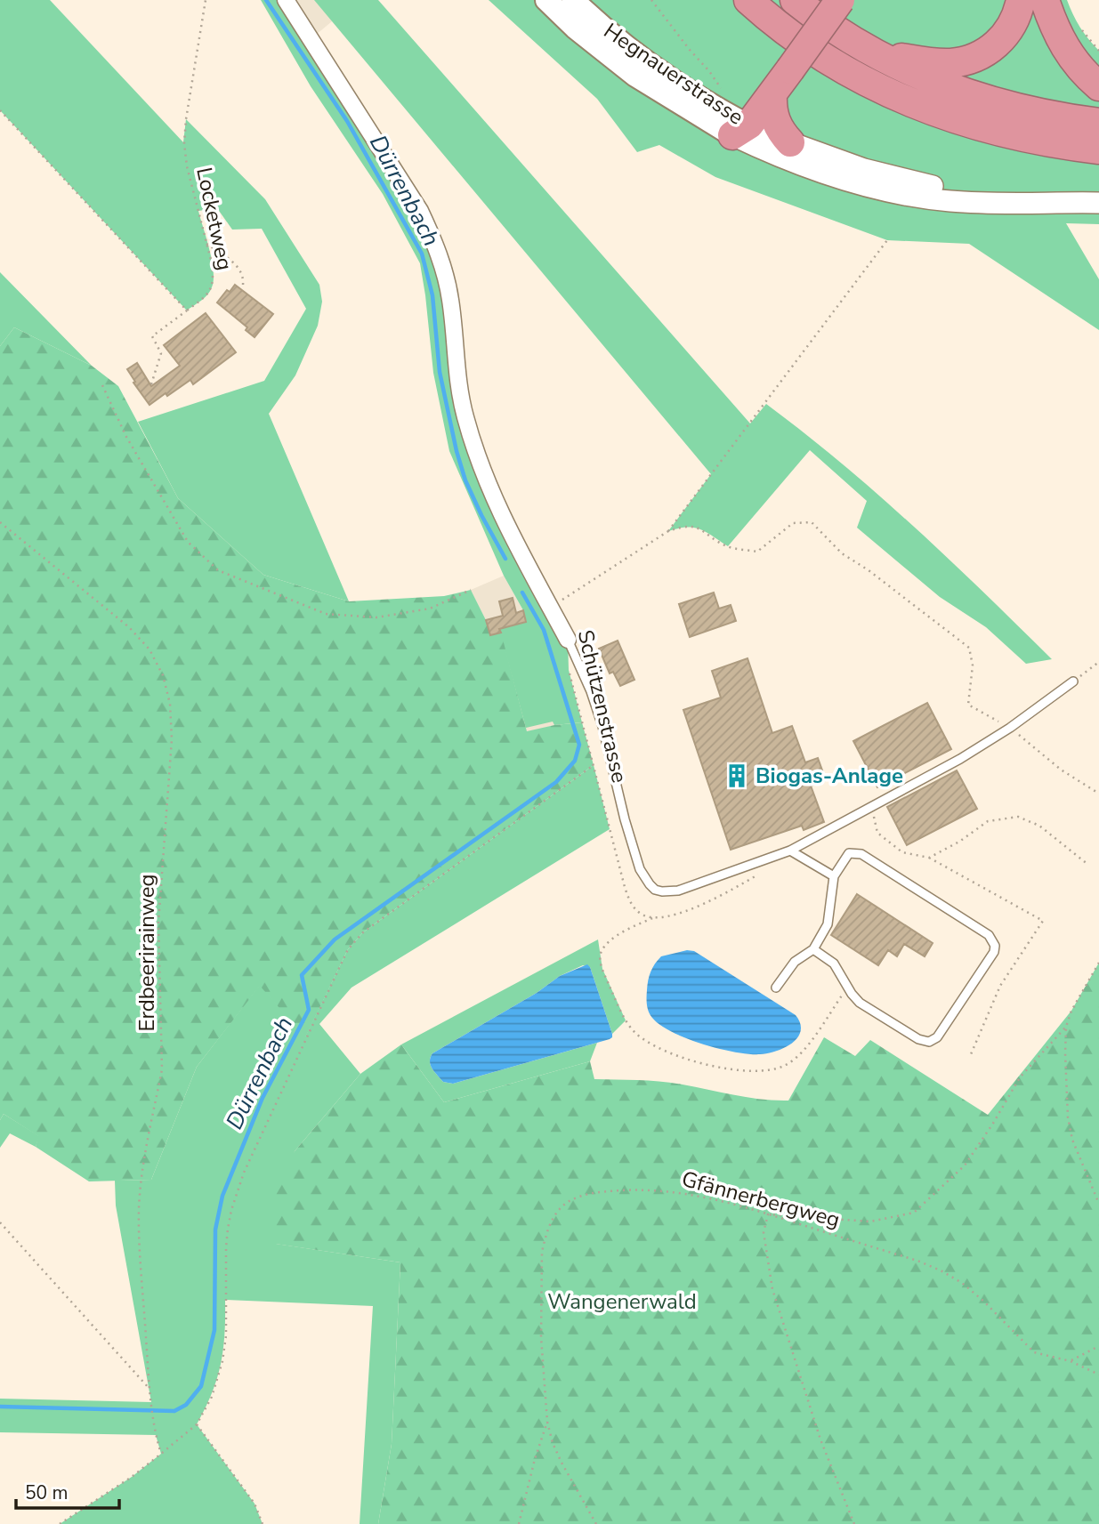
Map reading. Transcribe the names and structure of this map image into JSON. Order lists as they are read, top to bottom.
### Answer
{
  "streets": {
    "main road": ["Hegnauerstrasse"],
    "street": ["Schützenstrasse"],
    "path": ["Locketweg", "Erdbeerirainweg", "Gfännerbergweg"]
  },
  "water": ["Dürrenbach"],
  "parks": ["Wangenerwald"],
  "places": {
    "building": ["Biogas-Anlage"]
  },
  "scale_bar": "50 m"
}
